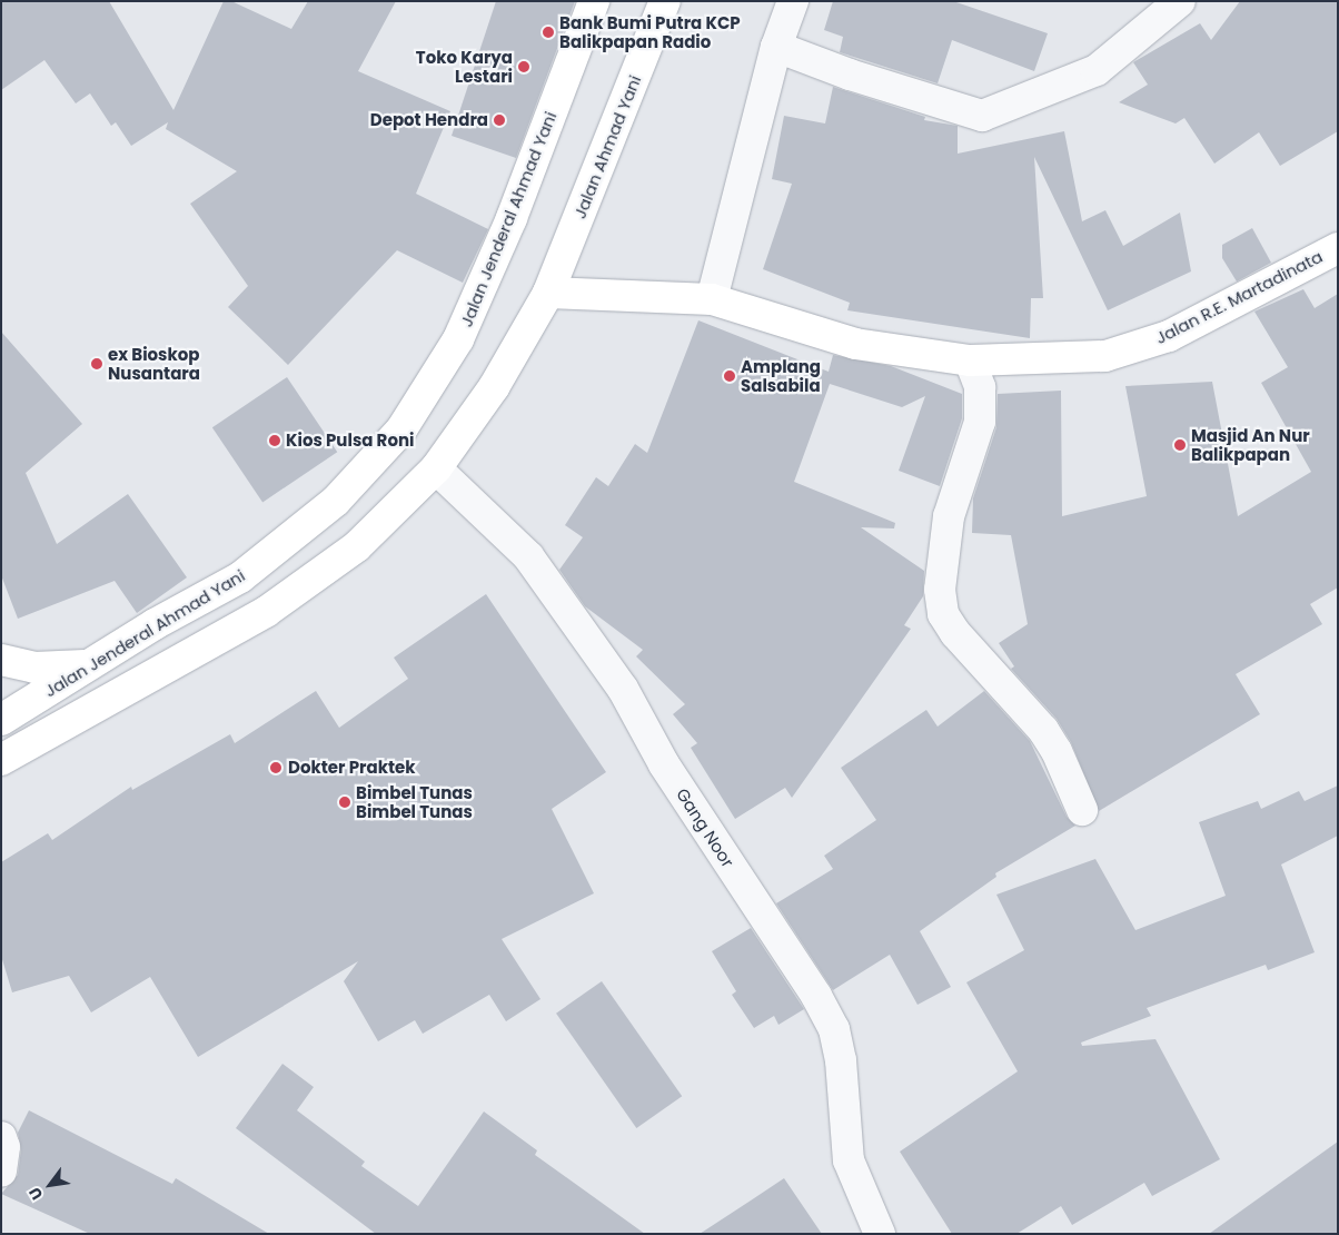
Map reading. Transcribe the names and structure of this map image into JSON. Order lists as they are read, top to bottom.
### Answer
{
  "streets": {
    "main road": ["Jalan Ahmad Yani", "Jalan Jenderal Ahmad Yani", "Jalan R.E. Martadinata"],
    "street": ["Gang Noor"]
  },
  "crossings": [
    ["Jalan Ahmad Yani", "Jalan R.E. Martadinata"]
  ],
  "places": [
    "Bank Bumi Putra KCP Balikpapan Radio",
    "Toko Karya Lestari",
    "Depot Hendra",
    "ex Bioskop Nusantara",
    "Amplang Salsabila",
    "Kios Pulsa Roni",
    "Masjid An Nur Balikpapan",
    "Dokter Praktek",
    "Bimbel Tunas Bimbel Tunas"
  ],
  "north": "bottom left"
}
